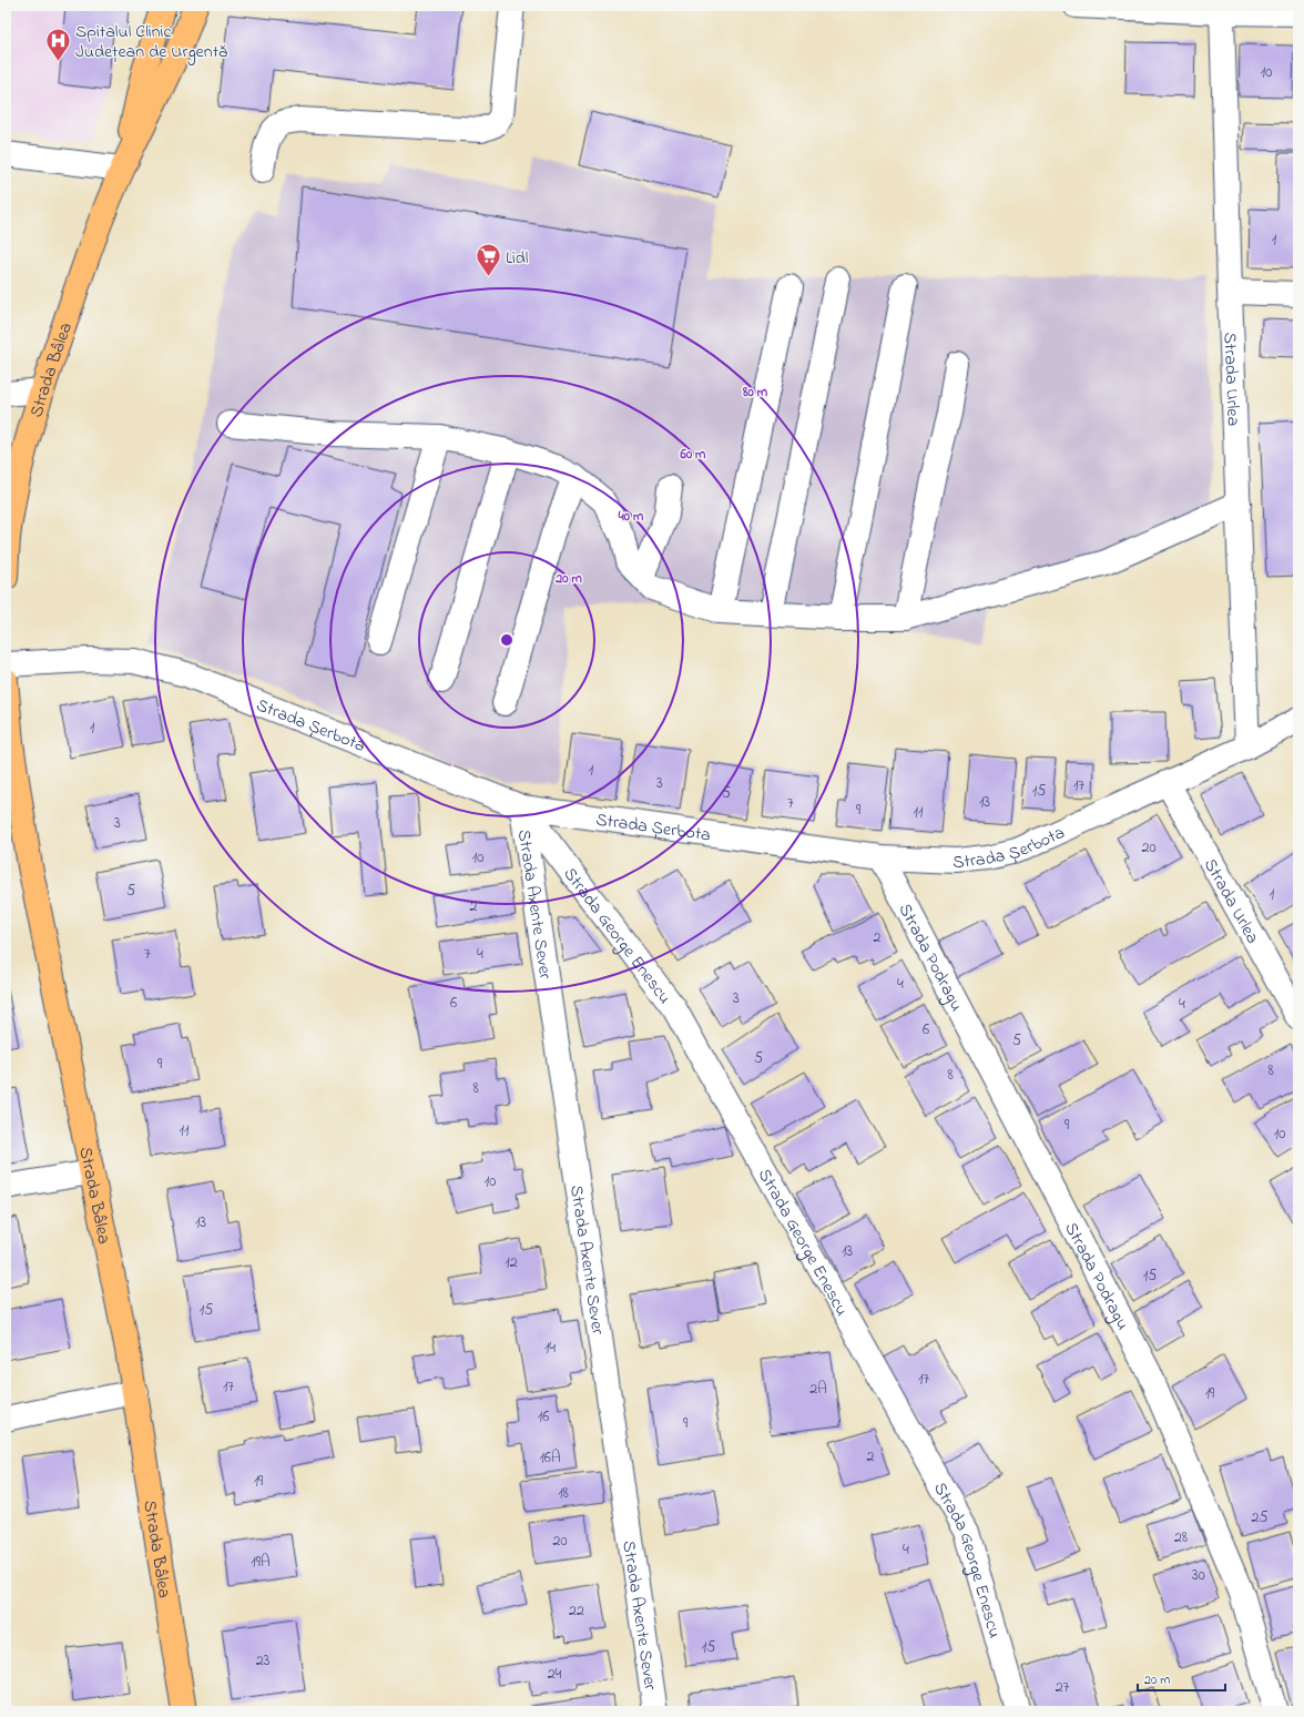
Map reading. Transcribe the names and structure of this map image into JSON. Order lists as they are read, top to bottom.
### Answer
{
  "streets": {
    "main road": ["Strada Bâlea"],
    "street": [
      "Strada Urlea",
      "Strada Șerbota",
      "Strada Axente Sever",
      "Strada George Enescu",
      "Strada Podragu"
    ]
  },
  "crossings": [
    ["Strada Urlea", "Strada Șerbota"],
    ["Strada Șerbota", "Strada Axente Sever"],
    ["Strada Șerbota", "Strada George Enescu"],
    ["Strada Șerbota", "Strada Podragu"],
    ["Strada Axente Sever", "Strada George Enescu"]
  ],
  "places": {
    "hospital": ["Spitalul Clinic Județean de Urgentă"],
    "supermarket": ["Lidl"]
  },
  "house_numbers": [
    "10",
    "1",
    "1",
    "1",
    "3",
    "17",
    "15",
    "5",
    "13",
    "7",
    "9",
    "11",
    "3",
    "20",
    "10",
    "5",
    "1",
    "2",
    "2",
    "7",
    "4",
    "4",
    "3",
    "6",
    "4",
    "6",
    "5",
    "5",
    "9",
    "8",
    "8",
    "8",
    "9",
    "11",
    "10",
    "10",
    "13",
    "13",
    "12",
    "15",
    "15",
    "14",
    "17",
    "17",
    "2A",
    "19",
    "16",
    "9",
    "2",
    "16A",
    "19",
    "18",
    "25",
    "28",
    "20",
    "4",
    "19A",
    "30",
    "22",
    "15",
    "23",
    "24",
    "27"
  ],
  "scale_bar": "20 m",
  "rings": [
    "80 m",
    "60 m",
    "40 m",
    "20 m"
  ]
}
